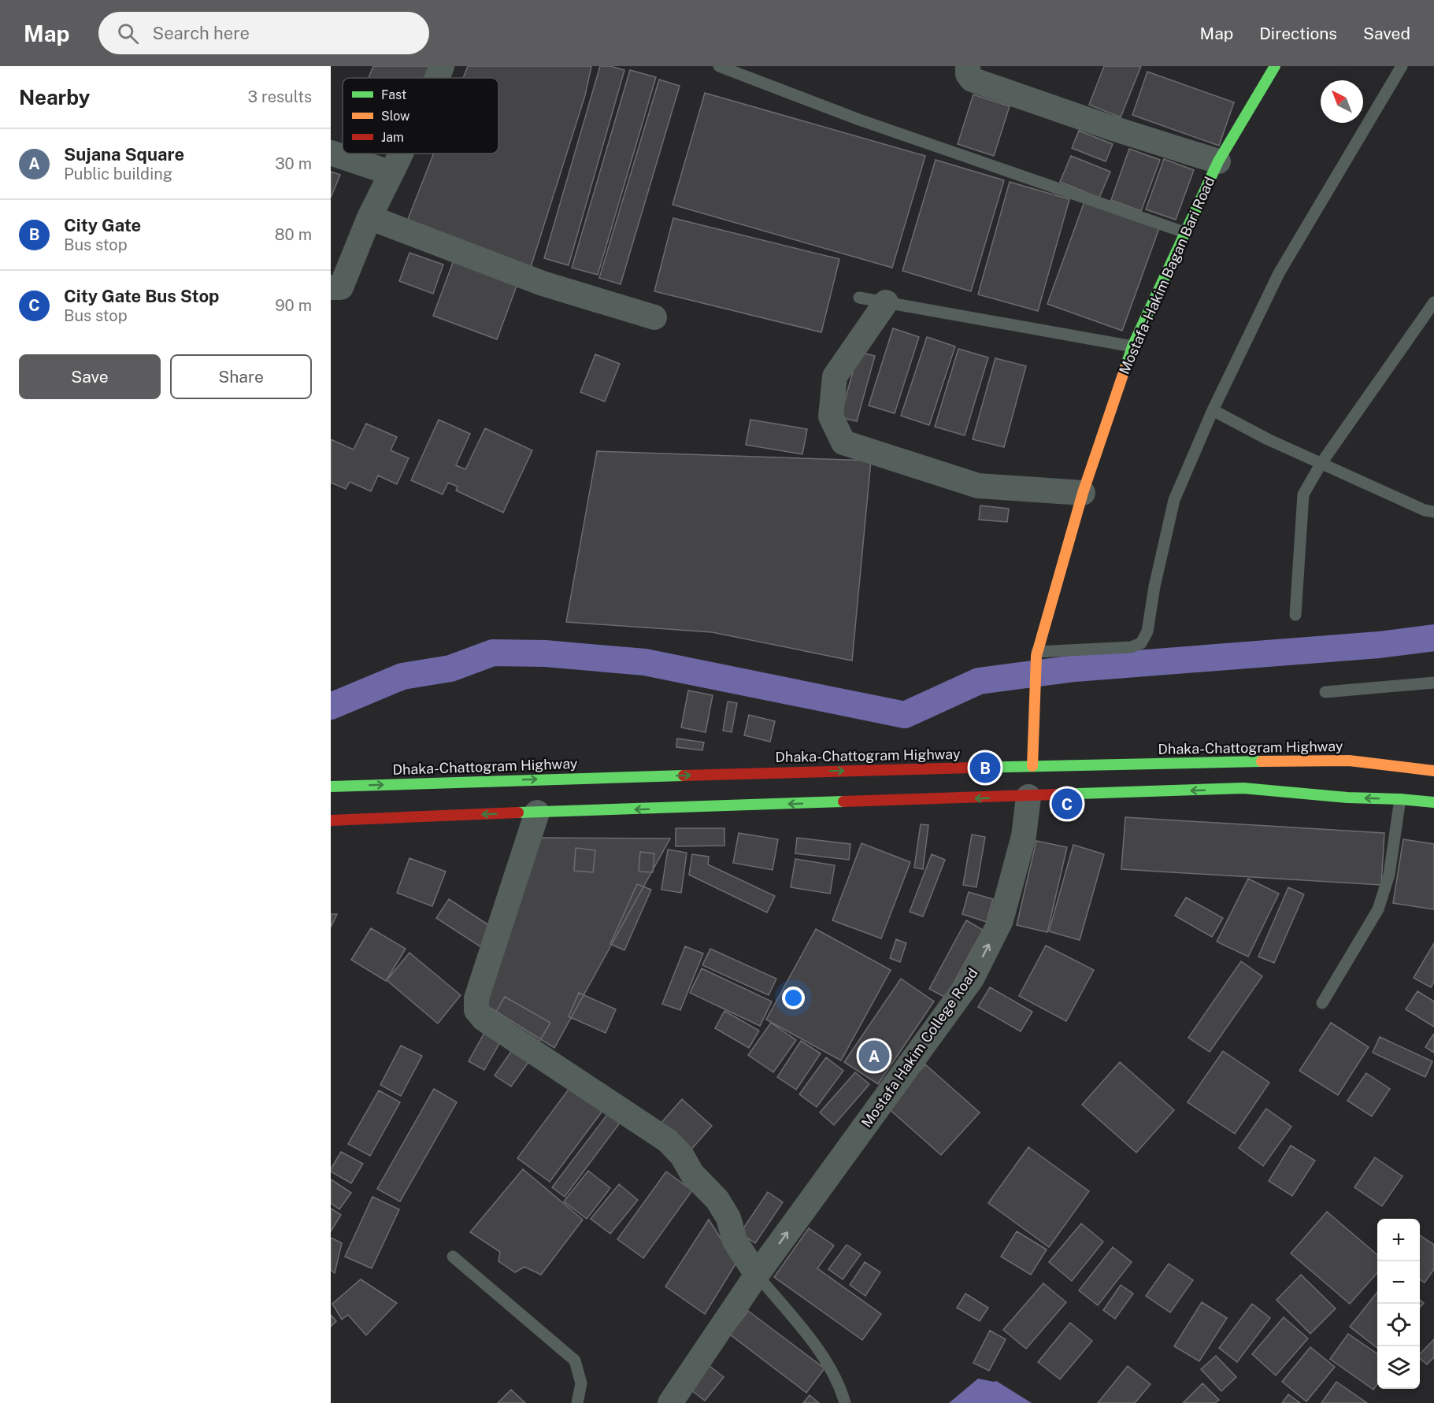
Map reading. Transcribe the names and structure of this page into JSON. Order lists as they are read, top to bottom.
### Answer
{
  "streets": {
    "main road": ["Mostafa-Hakim Bagan Bari Road", "Dhaka-Chattogram Highway"],
    "street": ["Mostafa Hakim College Road"]
  },
  "crossings": [
    ["Mostafa-Hakim Bagan Bari Road", "Dhaka-Chattogram Highway"]
  ],
  "one_way": ["Mostafa Hakim College Road"],
  "legend": ["Fast", "Slow", "Jam"],
  "north": "top left",
  "page": {
    "header": "Map",
    "search": "Search here",
    "nav": ["Map", "Directions", "Saved"],
    "heading": ["Nearby", "3 results"],
    "list": [
      {
        "mark": "A",
        "name": "Sujana Square",
        "note": "Public building",
        "value": "30 m"
      },
      {
        "mark": "B",
        "name": "City Gate",
        "note": "Bus stop",
        "value": "80 m"
      },
      {
        "mark": "C",
        "name": "City Gate Bus Stop",
        "note": "Bus stop",
        "value": "90 m"
      }
    ],
    "buttons": ["Save", "Share"],
    "pins": ["B", "C", "A"],
    "map_buttons": ["+", "−"]
  }
}
